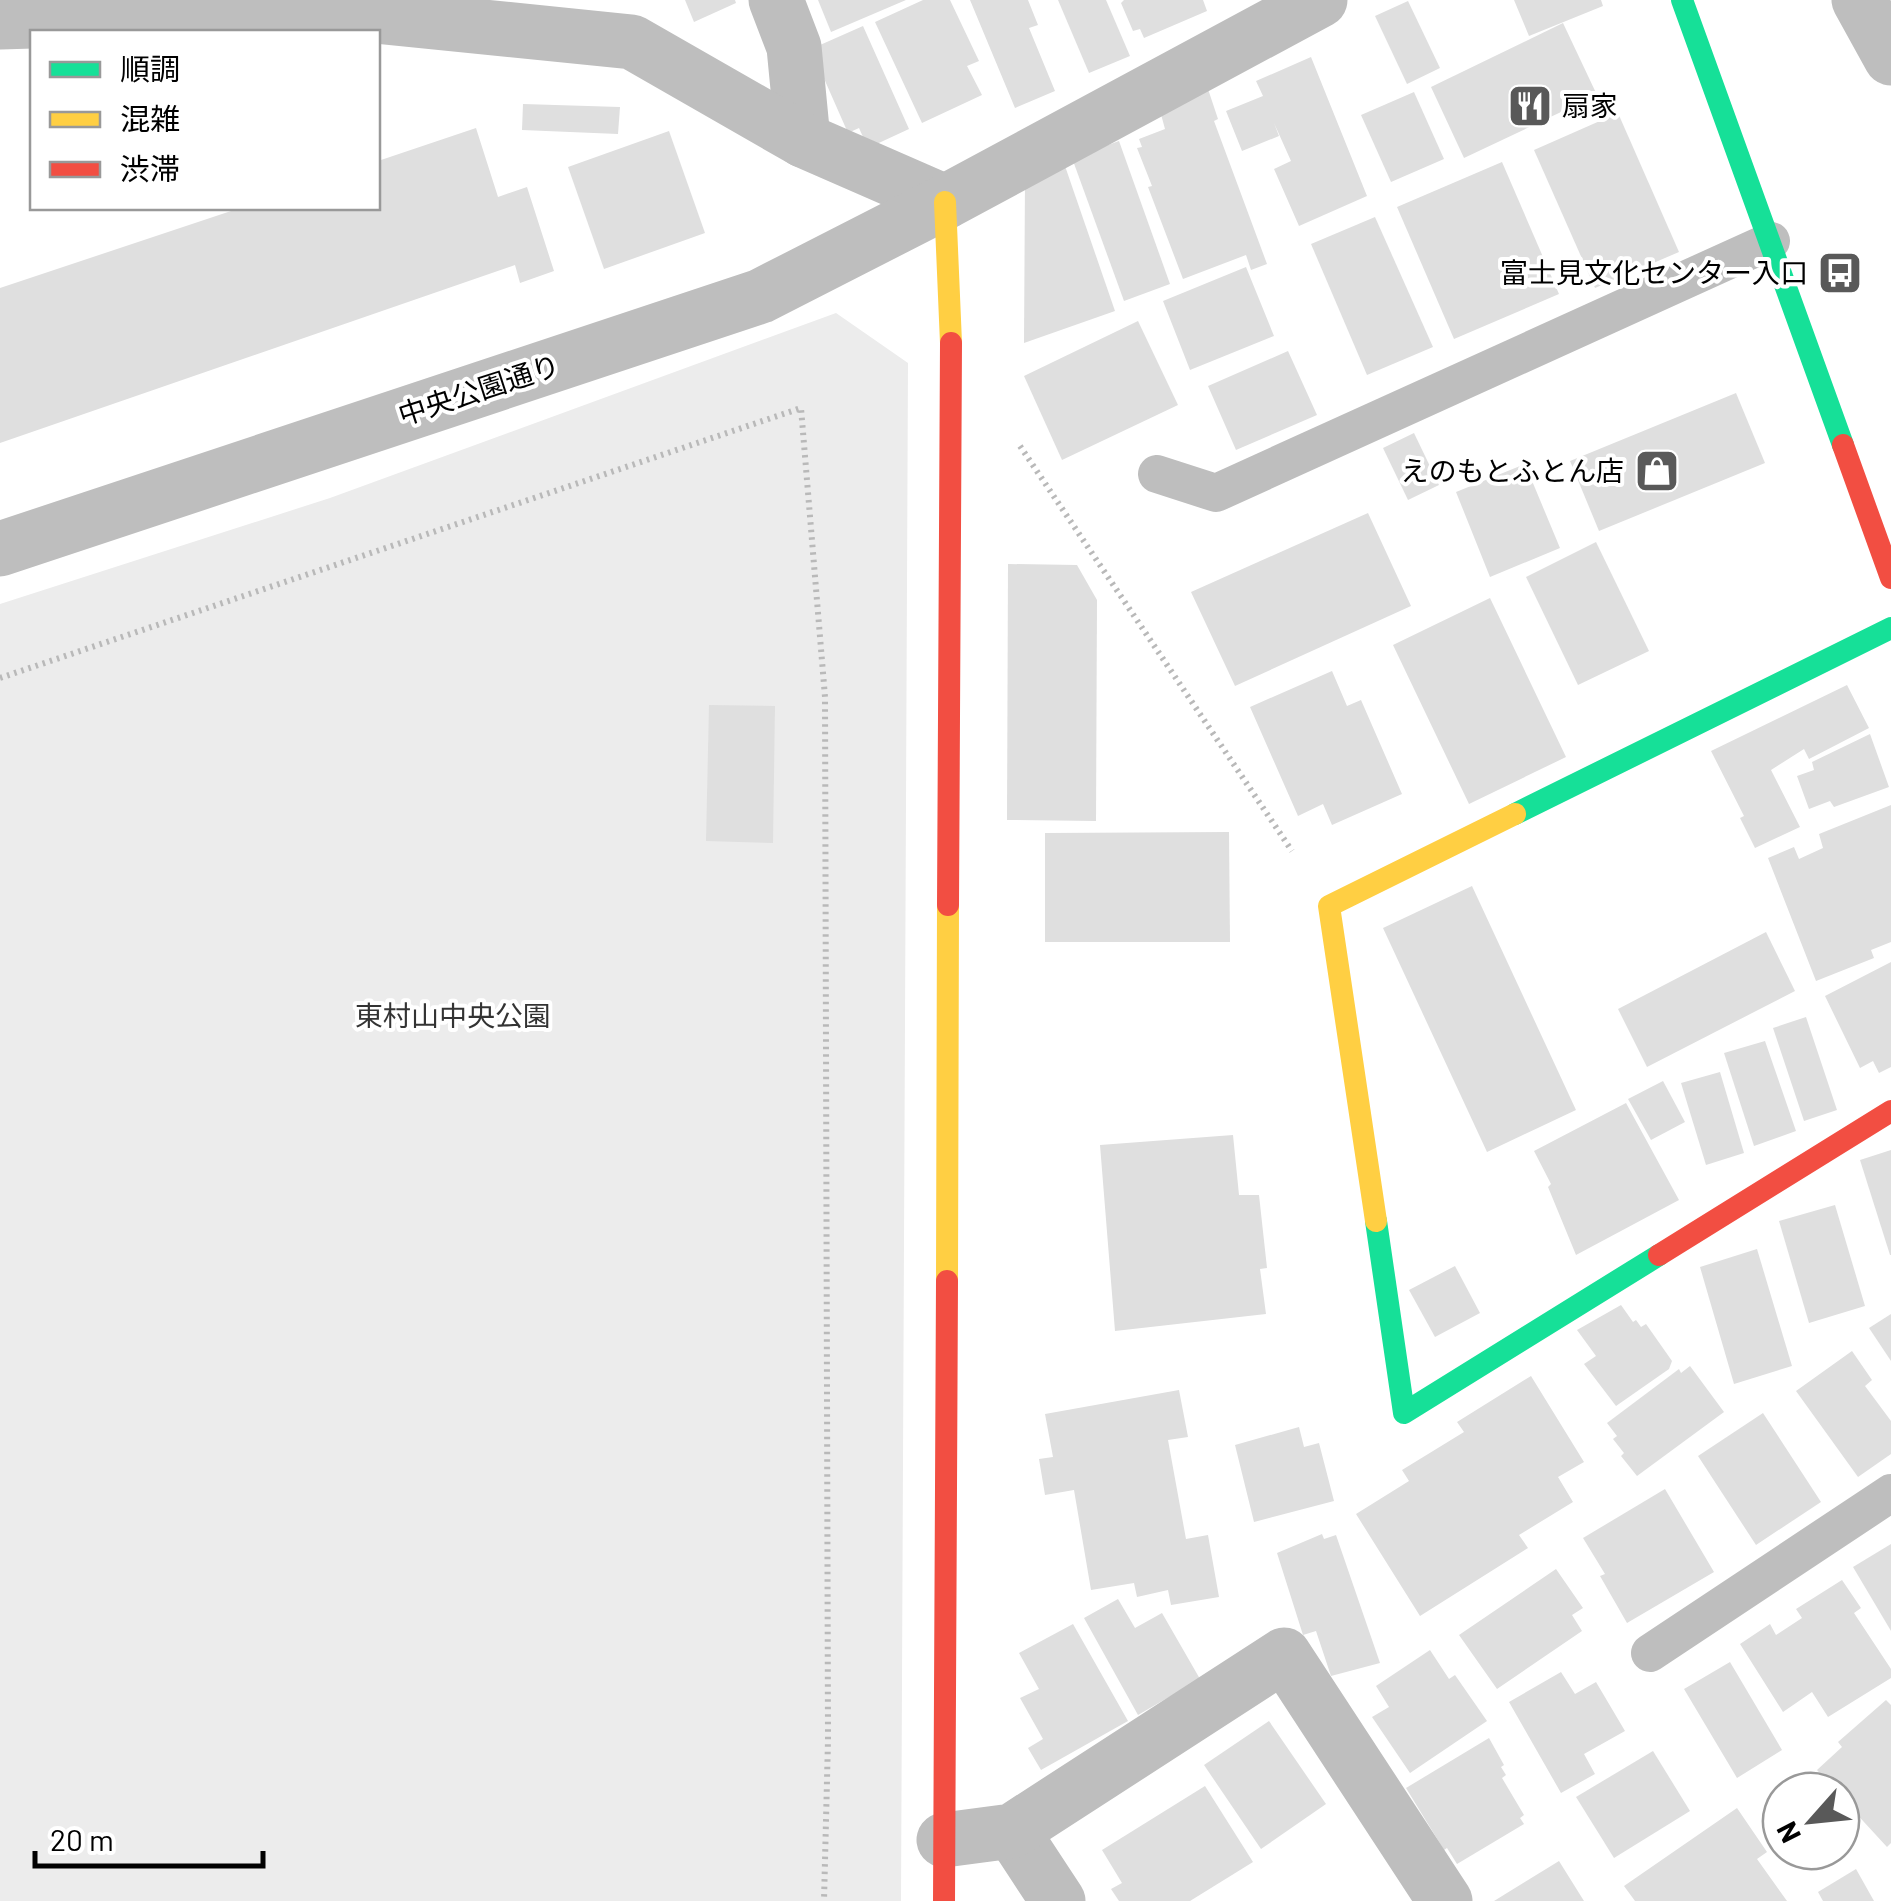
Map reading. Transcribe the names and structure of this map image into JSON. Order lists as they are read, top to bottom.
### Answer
{
  "streets": {
    "street": ["中央公園通り"]
  },
  "parks": ["東村山中央公園"],
  "places": {
    "restaurant": ["扇家"],
    "bus stop": ["富士見文化センター入口"],
    "shop": ["えのもとふとん店"]
  },
  "legend": ["順調", "混雑", "渋滞"],
  "scale_bar": "20 m",
  "north": "bottom left"
}
